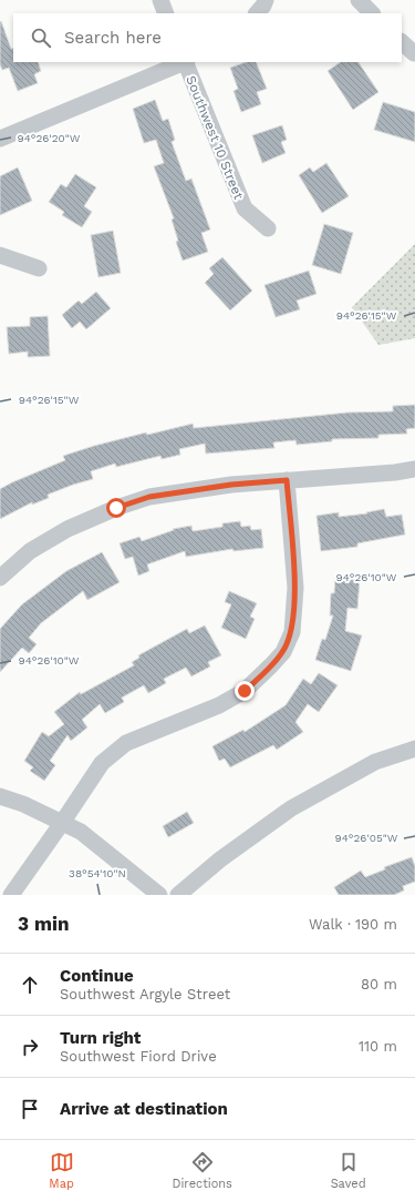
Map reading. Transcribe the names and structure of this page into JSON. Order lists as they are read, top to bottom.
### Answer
{
  "streets": {
    "street": ["Southwest 10 Street"]
  },
  "page": {
    "search": "Search here",
    "heading": ["3 min", "Walk · 190 m"],
    "list": [
      ["Continue", "Southwest Argyle Street", "80 m"],
      ["Turn right", "Southwest Fiord Drive", "110 m"],
      "Arrive at destination"
    ],
    "nav": ["Map", "Directions", "Saved"]
  },
  "coordinates": [
    "94°26'20\"W",
    "94°26'15\"W",
    "94°26'10\"W",
    "94°26'05\"W",
    "38°54'10\"N"
  ]
}
